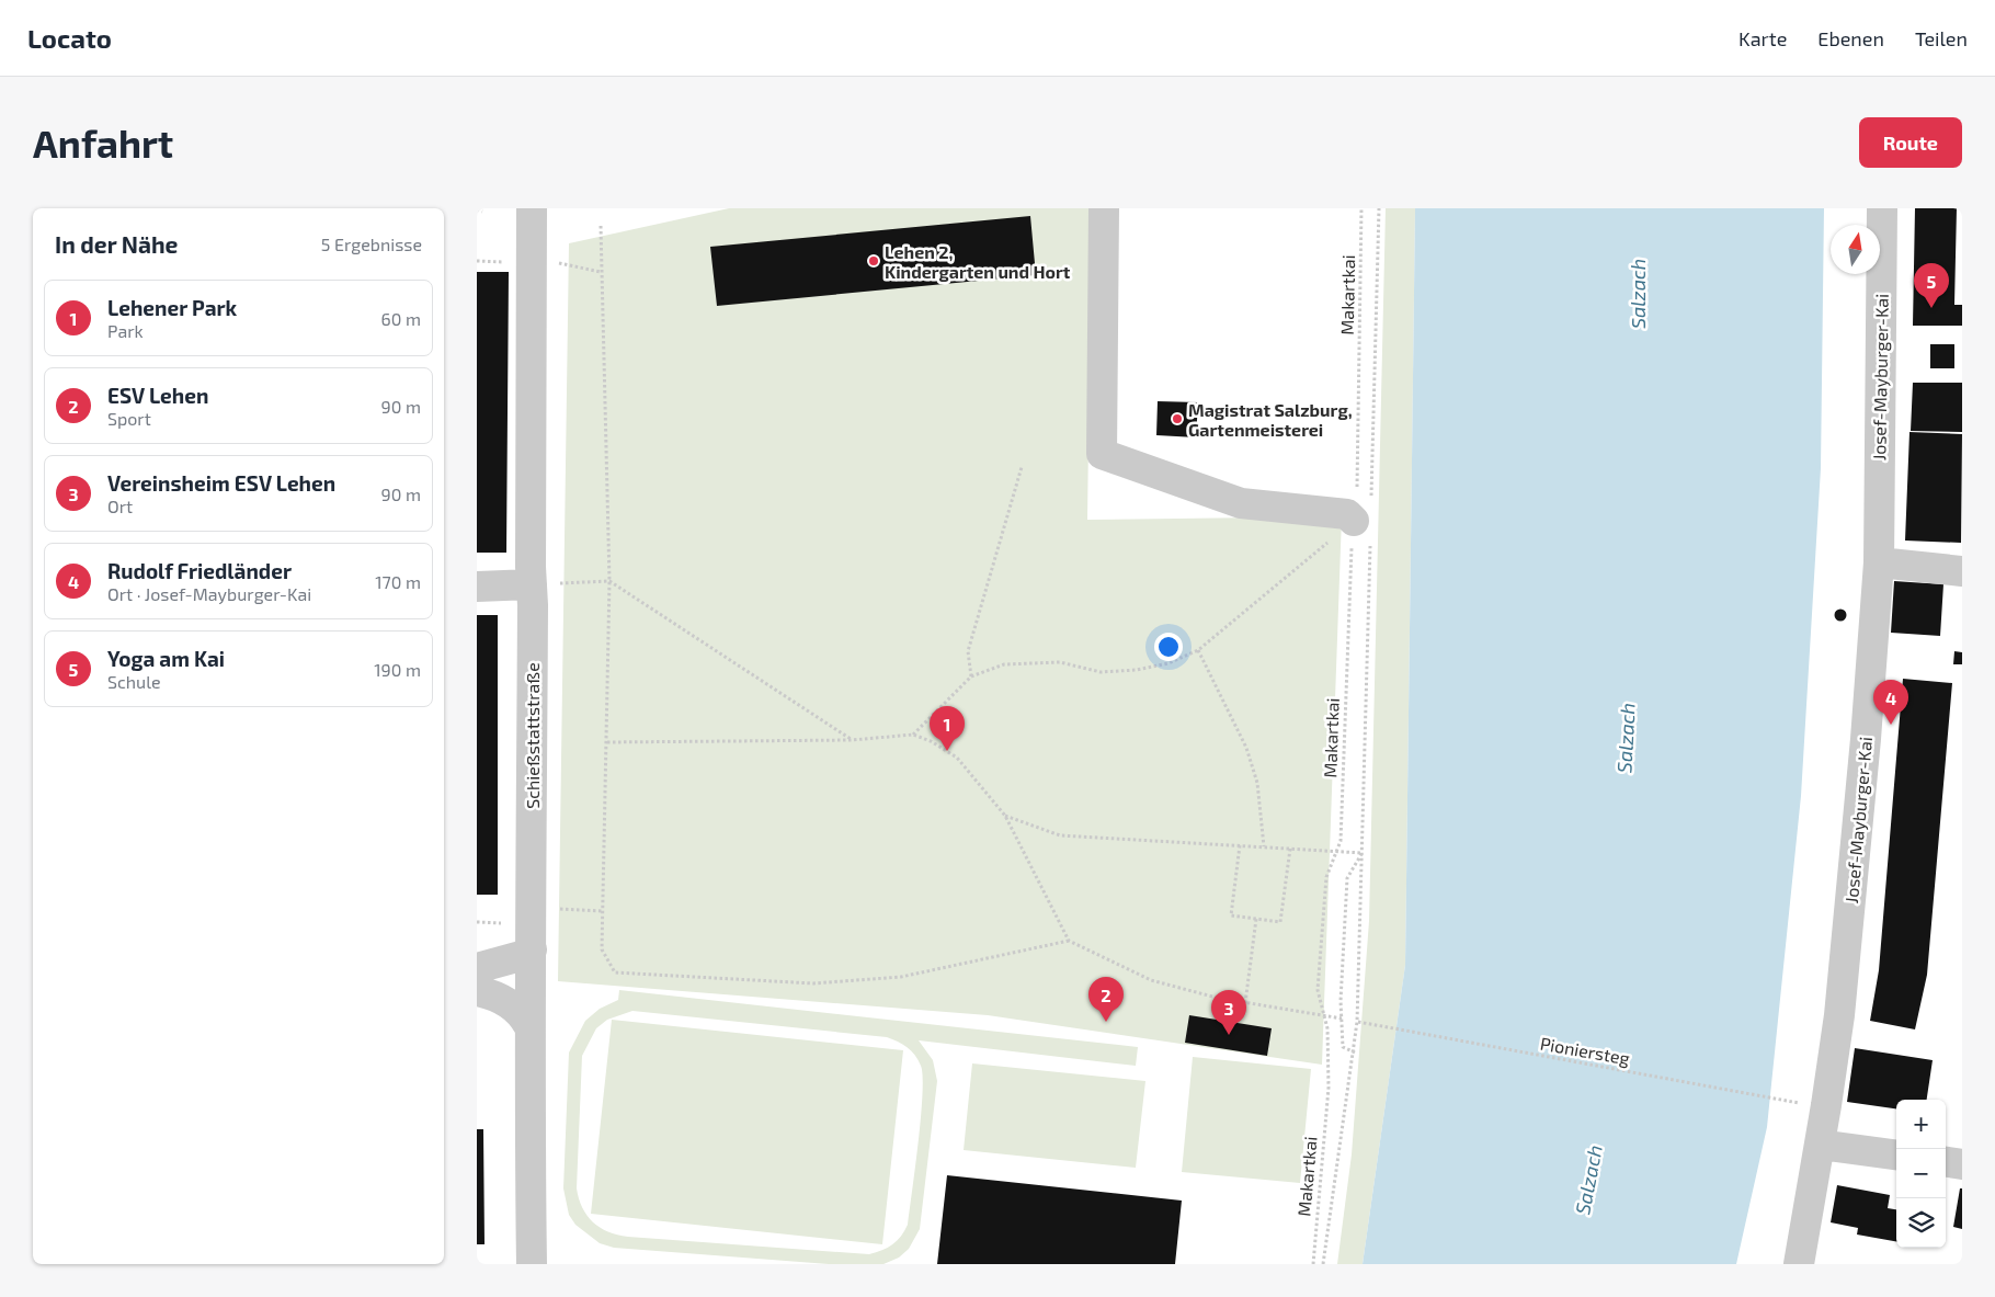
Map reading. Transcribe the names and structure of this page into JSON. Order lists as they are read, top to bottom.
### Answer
{
  "streets": {
    "street": ["Josef-Mayburger-Kai", "Schießstattstraße"],
    "path": ["Makartkai", "Pioniersteg"]
  },
  "crossings": [
    ["Makartkai", "Pioniersteg"]
  ],
  "water": ["Salzach"],
  "places": ["Lehen 2, Kindergarten und Hort", "Magistrat Salzburg, Gartenmeisterei"],
  "north": "top",
  "page": {
    "header": "Locato",
    "nav": ["Karte", "Ebenen", "Teilen"],
    "buttons": "Route",
    "title": "Anfahrt",
    "heading": ["In der Nähe", "5 Ergebnisse"],
    "pins": [
      "5",
      "4",
      "1",
      "2",
      "3"
    ],
    "list": [
      {
        "mark": "1",
        "name": "Lehener Park",
        "note": "Park",
        "value": "60 m"
      },
      {
        "mark": "2",
        "name": "ESV Lehen",
        "note": "Sport",
        "value": "90 m"
      },
      {
        "mark": "3",
        "name": "Vereinsheim ESV Lehen",
        "note": "Ort",
        "value": "90 m"
      },
      {
        "mark": "4",
        "name": "Rudolf Friedländer",
        "note": "Ort · Josef-Mayburger-Kai",
        "value": "170 m"
      },
      {
        "mark": "5",
        "name": "Yoga am Kai",
        "note": "Schule",
        "value": "190 m"
      }
    ],
    "map_buttons": ["+", "−"]
  }
}
